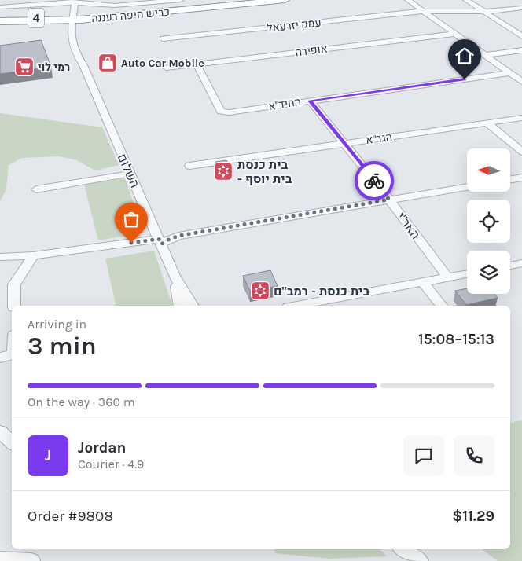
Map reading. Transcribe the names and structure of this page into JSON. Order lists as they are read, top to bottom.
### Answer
{
  "streets": {
    "highway": ["כביש חיפה רעננה", "4"],
    "street": [
      "עמק יזרעאל",
      "אופירה",
      "החיד\"א",
      "הגר\"א",
      "השלום",
      "האר\"י"
    ]
  },
  "crossings": [
    ["כביש חיפה רעננה", "השלום"],
    ["אופירה", "החיד\"א"],
    ["החיד\"א", "האר\"י"],
    ["הגר\"א", "האר\"י"]
  ],
  "places": {
    "shop": ["Auto Car Mobile"],
    "supermarket": ["רמי לוי"],
    "synagogue": ["בית כנסת - בית יוסף", "בית כנסת - רמב\"ם"]
  },
  "north": "left",
  "page": {
    "heading": ["3 min", "Arriving in", "15:08–15:13"],
    "panel": [
      "Jordan",
      "Courier · 4.9",
      "Order #9808",
      "$11.29"
    ],
    "bar": "On the way · 360 m",
    "round": "J"
  }
}
